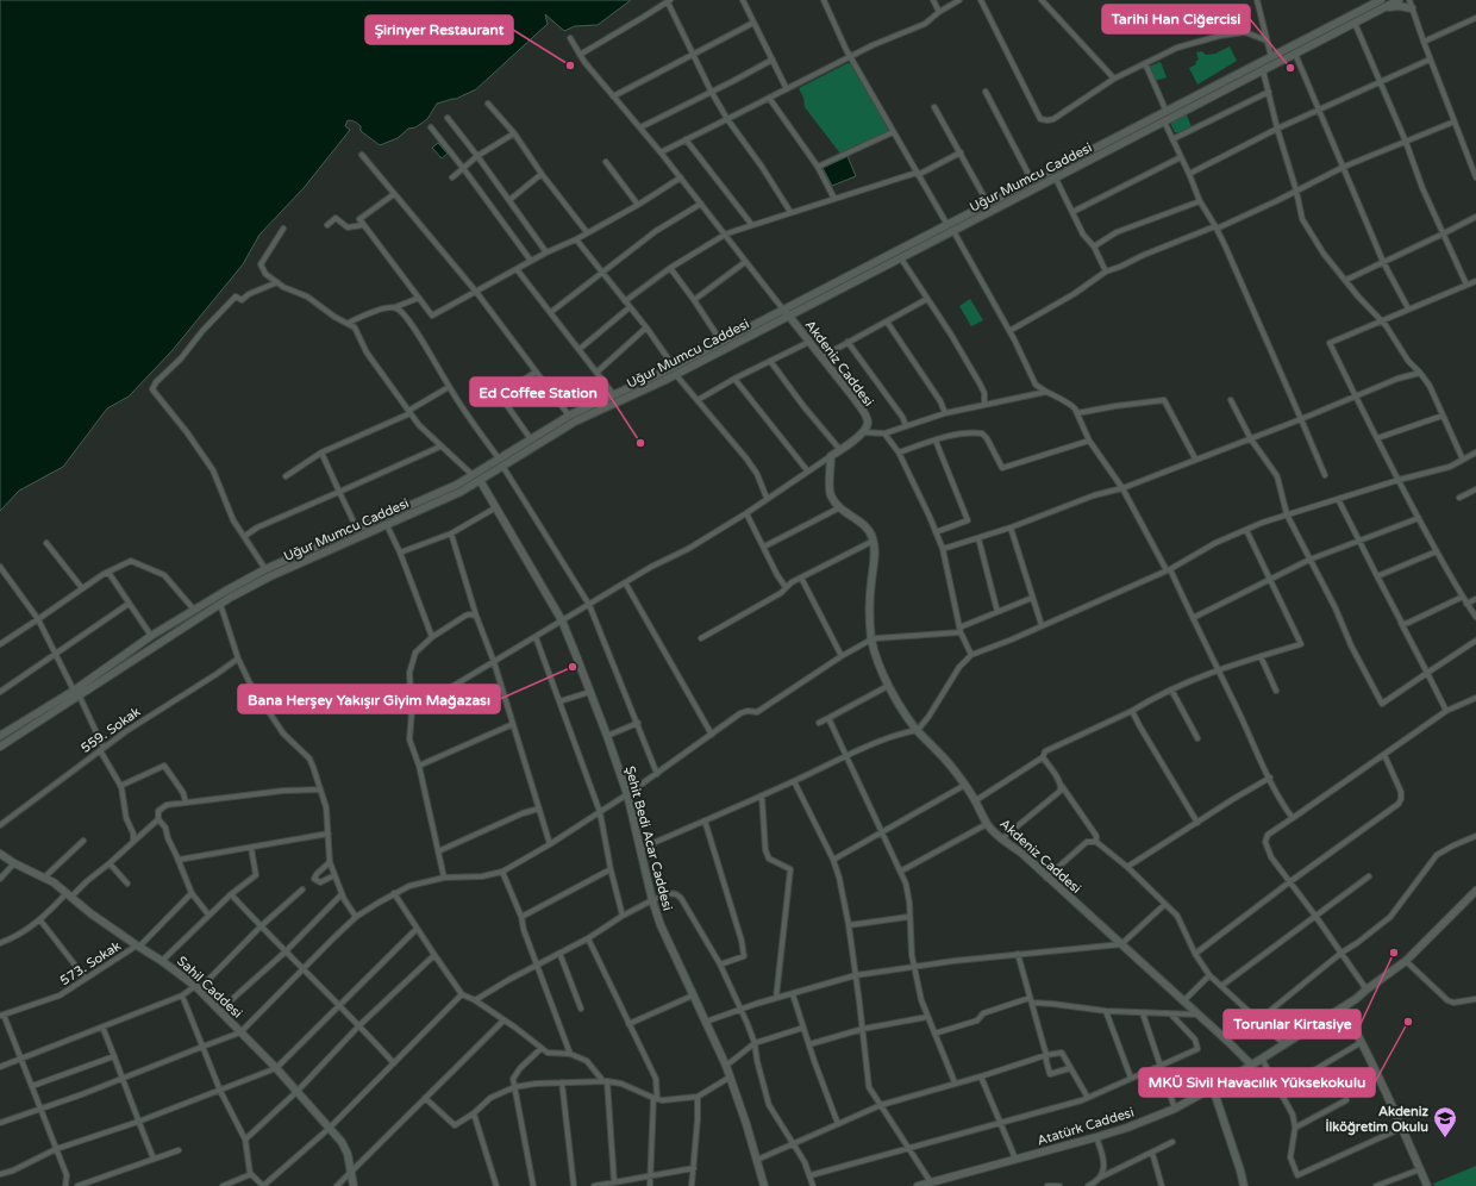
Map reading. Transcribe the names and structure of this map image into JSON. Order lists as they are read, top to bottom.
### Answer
{
  "streets": {
    "street": [
      "Uğur Mumcu Caddesi",
      "Akdeniz Caddesi",
      "559. Sokak",
      "Şehit Bedi Acar Caddesi",
      "573. Sokak",
      "Sahil Caddesi",
      "Atatürk Caddesi"
    ]
  },
  "crossings": [
    ["Uğur Mumcu Caddesi", "Akdeniz Caddesi"],
    ["Uğur Mumcu Caddesi", "Şehit Bedi Acar Caddesi"],
    ["Akdeniz Caddesi", "Atatürk Caddesi"],
    ["573. Sokak", "Sahil Caddesi"]
  ],
  "places": {
    "other": [
      "Şirinyer Restaurant",
      "Tarihi Han Ciğercisi",
      "Ed Coffee Station",
      "Bana Herşey Yakışır Giyim Mağazası",
      "Torunlar Kirtasiye",
      "MKÜ Sivil Havacılık Yüksekokulu"
    ],
    "school or university": ["Akdeniz İlköğretim Okulu"]
  }
}
